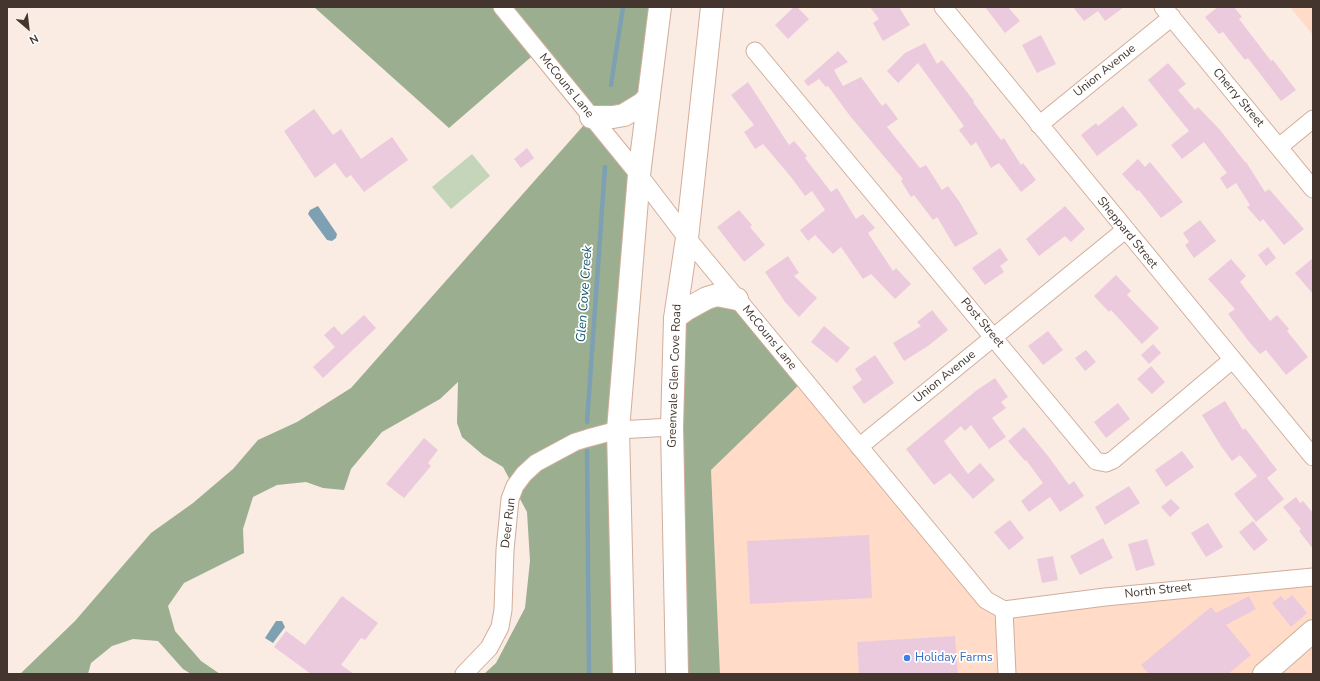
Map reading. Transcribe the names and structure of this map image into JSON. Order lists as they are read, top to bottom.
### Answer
{
  "streets": {
    "main road": ["Greenvale Glen Cove Road"],
    "street": [
      "Union Avenue",
      "McCouns Lane",
      "Cherry Street",
      "Sheppard Street",
      "Post Street",
      "Deer Run",
      "North Street"
    ]
  },
  "crossings": [
    ["Union Avenue", "McCouns Lane"],
    ["Union Avenue", "Cherry Street"],
    ["Union Avenue", "Sheppard Street"],
    ["Union Avenue", "Post Street"],
    ["McCouns Lane", "Greenvale Glen Cove Road"],
    ["McCouns Lane", "North Street"],
    ["Sheppard Street", "Post Street"],
    ["Greenvale Glen Cove Road", "Deer Run"]
  ],
  "water": ["Glen Cove Creek"],
  "places": ["Holiday Farms"],
  "north": "bottom right"
}
